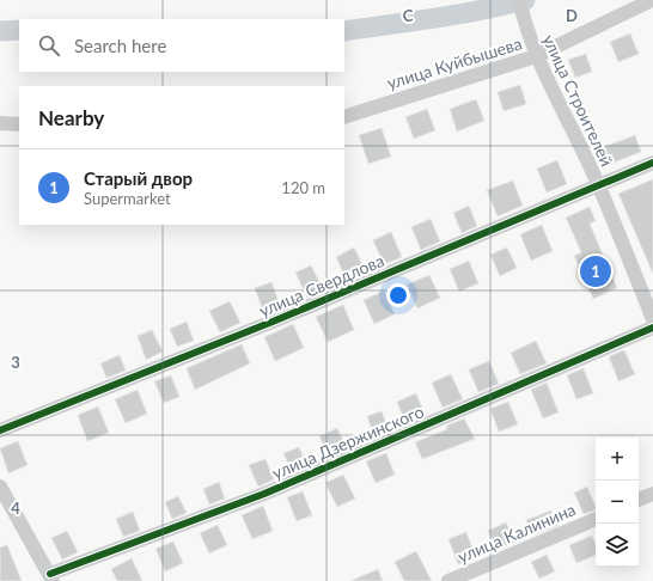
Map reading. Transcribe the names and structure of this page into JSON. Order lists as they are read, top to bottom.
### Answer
{
  "streets": {
    "street": [
      "улица Куйбышева",
      "улица Строителей",
      "улица Свердлова",
      "улица Дзержинского",
      "улица Калинина"
    ]
  },
  "crossings": [
    ["улица Куйбышева", "улица Строителей"],
    ["улица Строителей", "улица Свердлова"]
  ],
  "page": {
    "search": "Search here",
    "heading": "Nearby",
    "list": [
      {
        "mark": "1",
        "name": "Старый двор",
        "note": "Supermarket",
        "value": "120 m"
      }
    ],
    "pins": "1",
    "map_buttons": ["+", "−"]
  },
  "grid": {
    "columns": ["C", "D"],
    "rows": ["3", "4"]
  }
}
